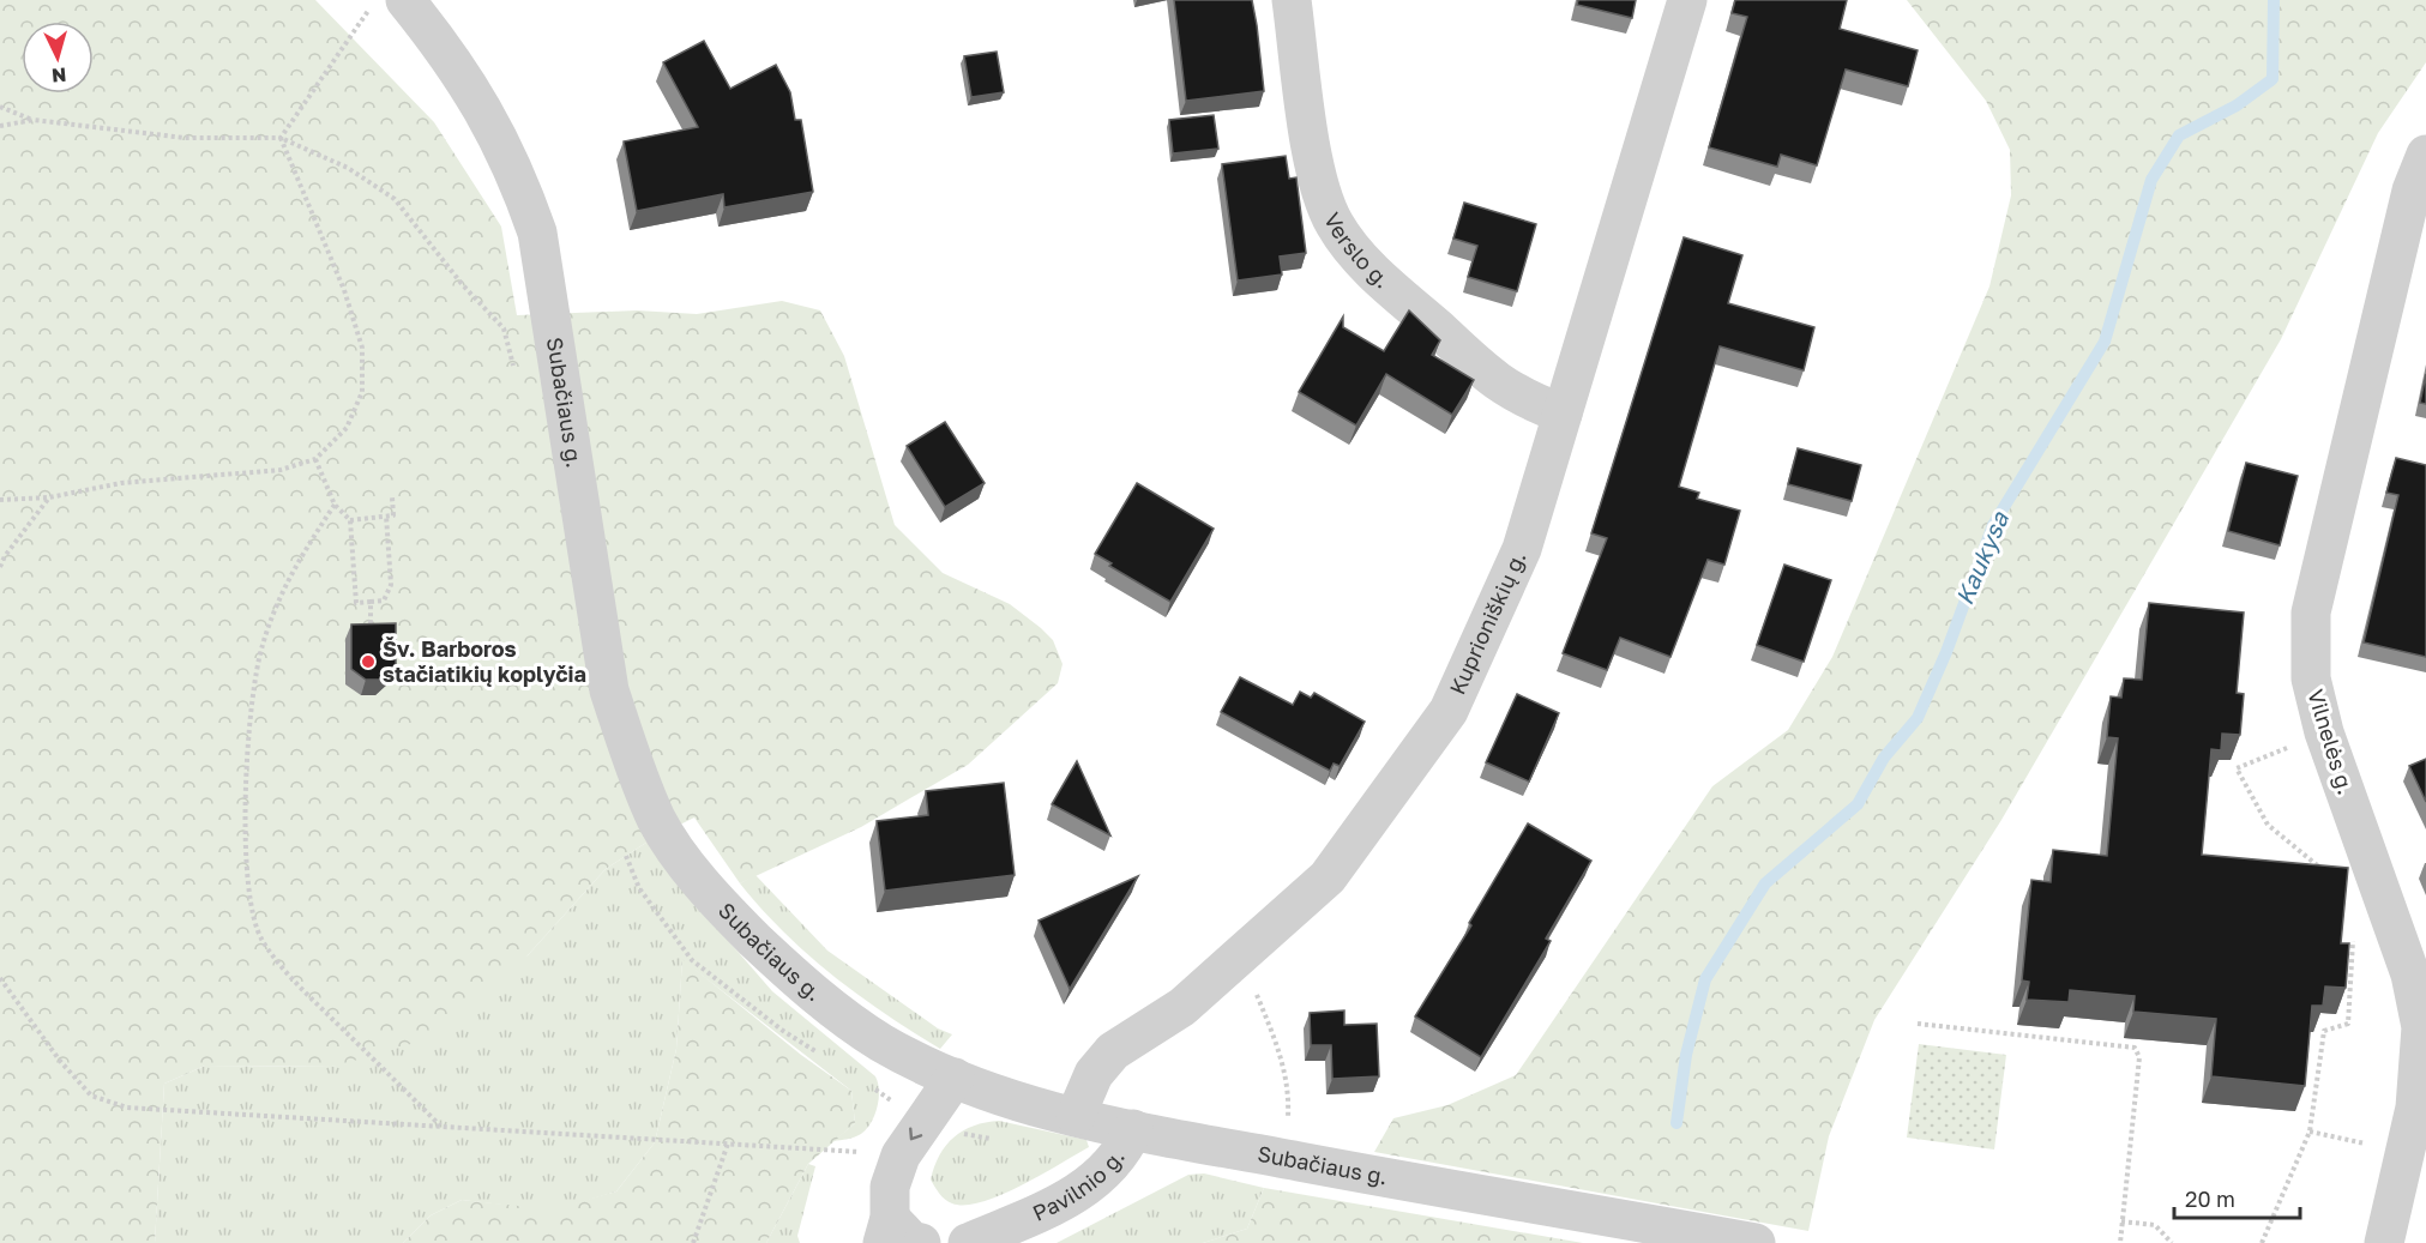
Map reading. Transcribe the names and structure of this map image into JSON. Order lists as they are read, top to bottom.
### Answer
{
  "streets": {
    "street": [
      "Verslo g.",
      "Subačiaus g.",
      "Kuprioniškių g.",
      "Vilnelės g.",
      "Pavilnio g."
    ]
  },
  "crossings": [
    ["Verslo g.", "Kuprioniškių g."],
    ["Subačiaus g.", "Kuprioniškių g."],
    ["Subačiaus g.", "Pavilnio g."]
  ],
  "water": ["Kaukysa"],
  "places": ["Šv. Barboros stačiatikių koplyčia"],
  "scale_bar": "20 m",
  "north": "bottom"
}
